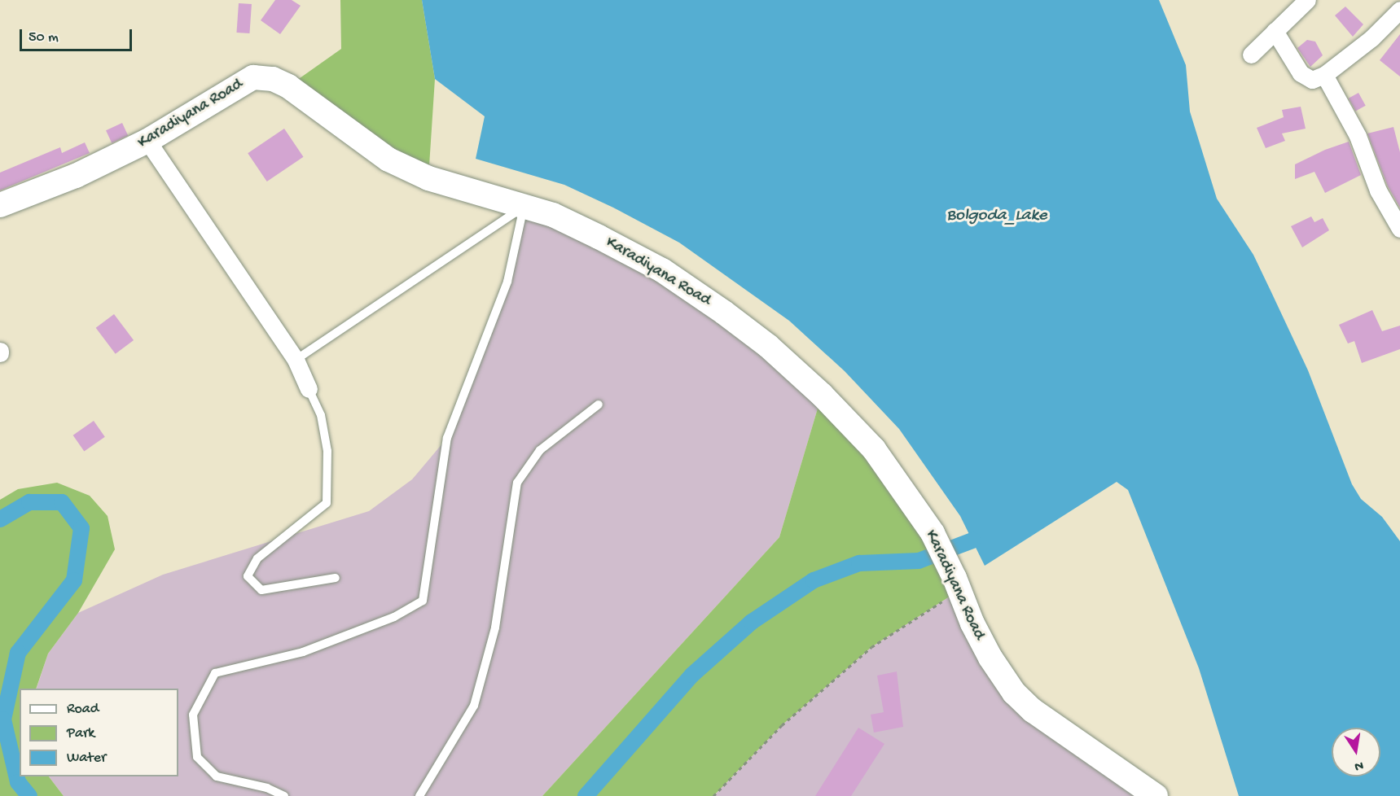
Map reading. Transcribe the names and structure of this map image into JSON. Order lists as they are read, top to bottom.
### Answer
{
  "streets": {
    "street": ["Karadiyana Road"]
  },
  "water": ["Bolgoda_Lake"],
  "legend": ["Road", "Park", "Water"],
  "scale_bar": "50 m",
  "north": "bottom"
}
